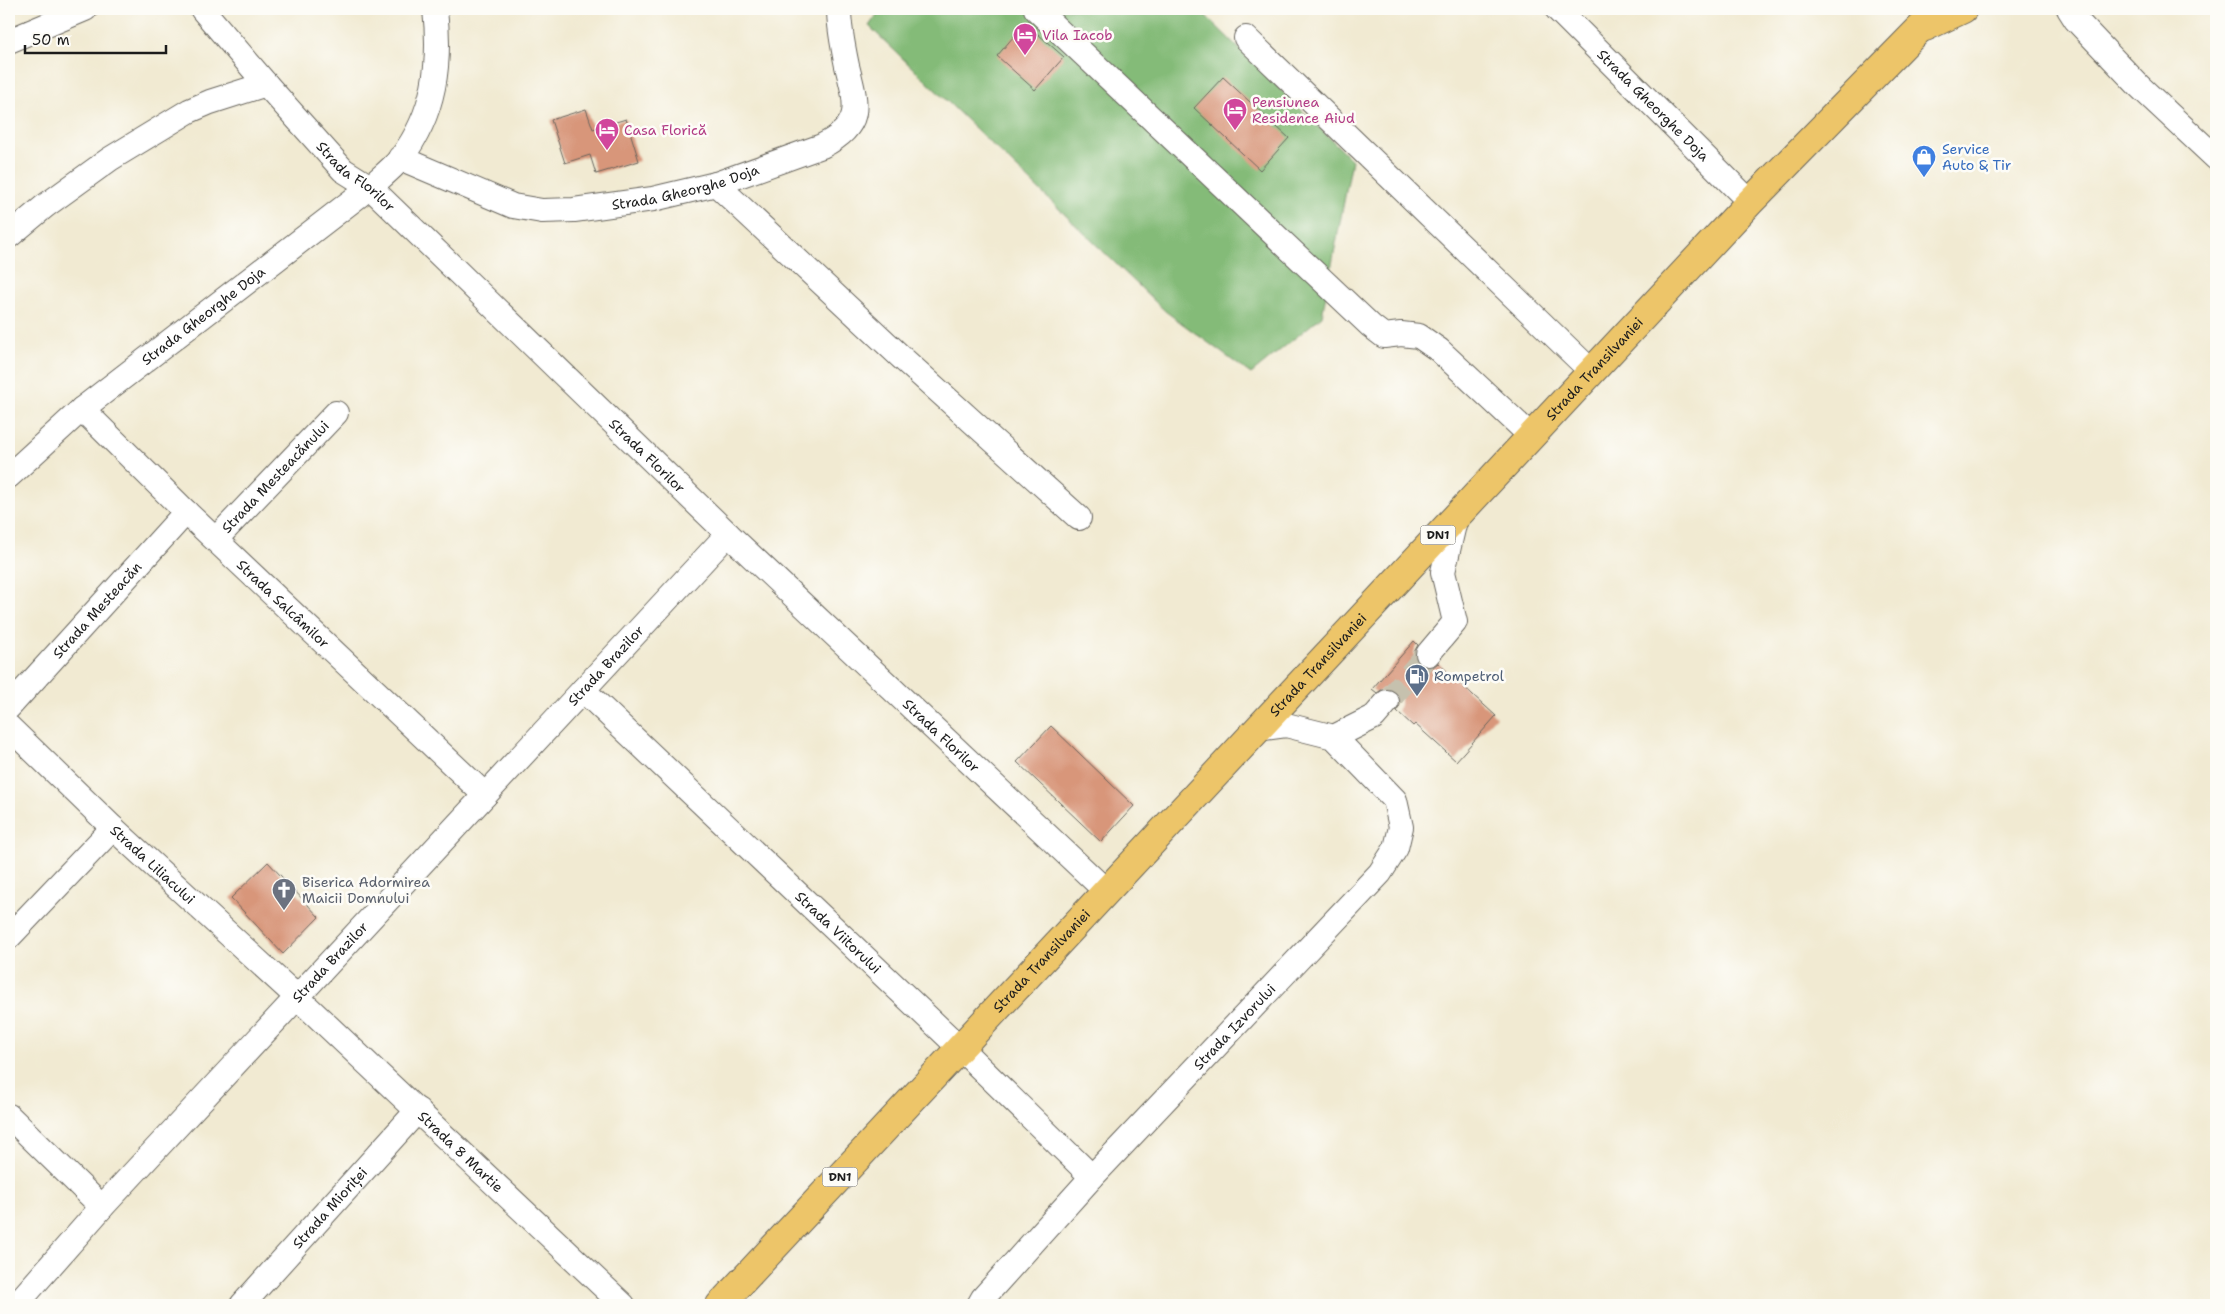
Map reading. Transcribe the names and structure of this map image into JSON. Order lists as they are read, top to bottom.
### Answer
{
  "streets": {
    "main road": ["Strada Transilvaniei", "DN1"],
    "street": [
      "Strada Gheorghe Doja",
      "Strada Florilor",
      "Strada Mesteacănului",
      "Strada Salcâmilor",
      "Strada Mesteacăn",
      "Strada Brazilor",
      "Strada Liliacului",
      "Strada Viitorului",
      "Strada Izvorului",
      "Strada 8 Martie",
      "Strada Mioriței"
    ]
  },
  "crossings": [
    ["Strada Gheorghe Doja", "Strada Florilor"],
    ["Strada Gheorghe Doja", "Strada Transilvaniei"],
    ["Strada Gheorghe Doja", "Strada Salcâmilor"],
    ["Strada Florilor", "Strada Transilvaniei"],
    ["Strada Florilor", "Strada Brazilor"],
    ["Strada Transilvaniei", "Strada Viitorului"],
    ["Strada Mesteacănului", "Strada Salcâmilor"],
    ["Strada Salcâmilor", "Strada Mesteacăn"],
    ["Strada Salcâmilor", "Strada Brazilor"],
    ["Strada Brazilor", "Strada Liliacului"],
    ["Strada Brazilor", "Strada Viitorului"],
    ["Strada Brazilor", "Strada 8 Martie"],
    ["Strada Liliacului", "Strada 8 Martie"],
    ["Strada Viitorului", "Strada Izvorului"],
    ["Strada 8 Martie", "Strada Mioriței"]
  ],
  "places": {
    "hotel": ["Vila Iacob", "Pensiunea Residence Aiud", "Casa Florică"],
    "shop": ["Service Auto & Tir"],
    "fuel station": ["Rompetrol"],
    "church": ["Biserica Adormirea Maicii Domnului"]
  },
  "scale_bar": "50 m"
}
